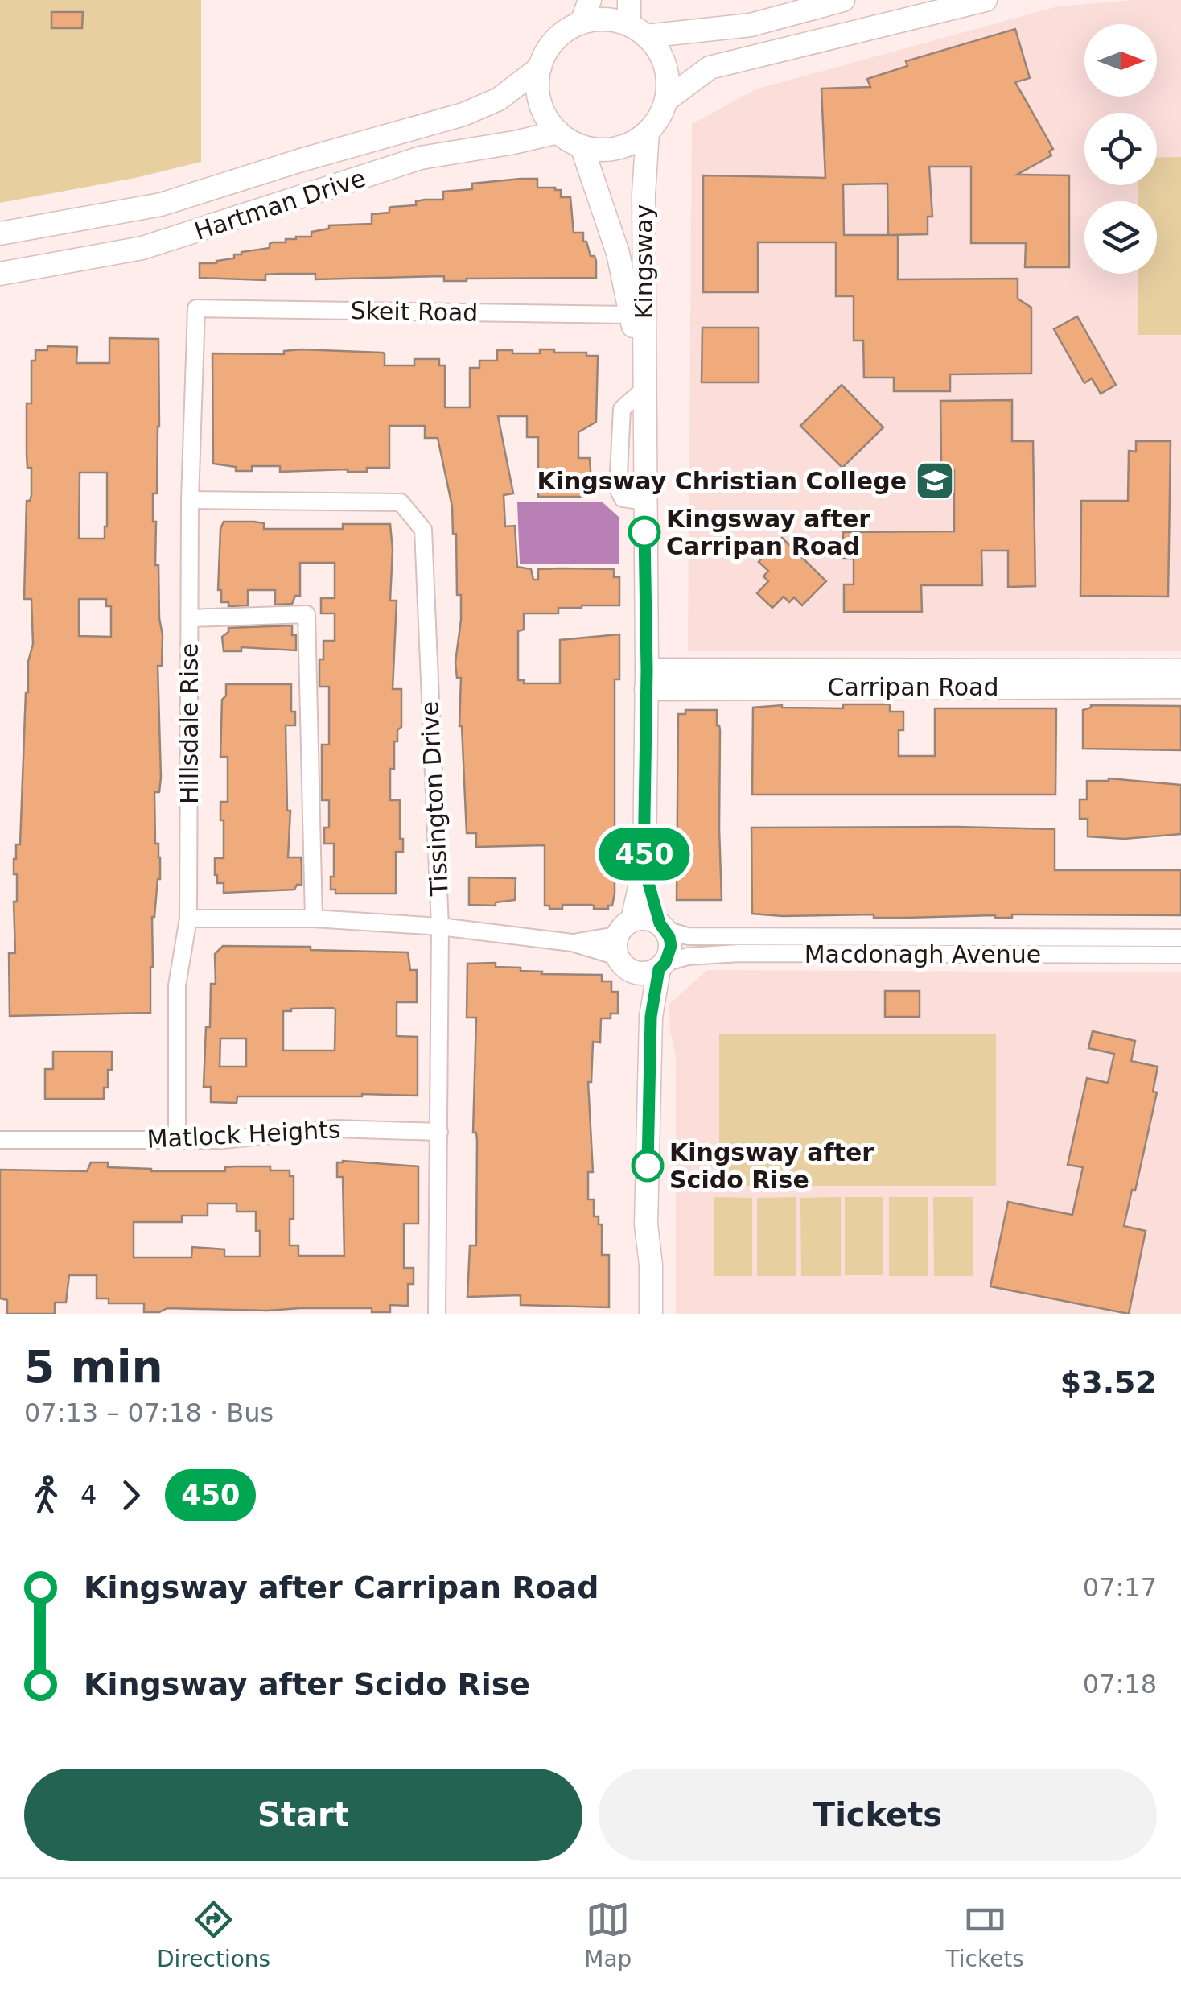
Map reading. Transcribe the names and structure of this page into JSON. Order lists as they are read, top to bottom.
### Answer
{
  "streets": {
    "main road": ["Hartman Drive", "Kingsway", "Carripan Road"],
    "street": [
      "Skeit Road",
      "Hillsdale Rise",
      "Tissington Drive",
      "Macdonagh Avenue",
      "Matlock Heights"
    ]
  },
  "crossings": [
    ["Hartman Drive", "Kingsway"],
    ["Kingsway", "Skeit Road"],
    ["Kingsway", "Carripan Road"],
    ["Kingsway", "Macdonagh Avenue"],
    ["Skeit Road", "Hillsdale Rise"],
    ["Hillsdale Rise", "Tissington Drive"],
    ["Hillsdale Rise", "Matlock Heights"],
    ["Tissington Drive", "Matlock Heights"]
  ],
  "places": {
    "school or university": ["Kingsway Christian College"],
    "other": ["Kingsway after Carripan Road", "Kingsway after Scido Rise"]
  },
  "lines": ["bus line 450"],
  "north": "right",
  "page": {
    "on_map": "450",
    "heading": ["5 min", "07:13 – 07:18 · Bus", "$3.52"],
    "legs": ["4", "450"],
    "list": [
      {
        "name": "Kingsway after Carripan Road",
        "value": "07:17"
      },
      {
        "name": "Kingsway after Scido Rise",
        "value": "07:18"
      }
    ],
    "buttons": ["Start", "Tickets"],
    "tabs": ["Directions", "Map", "Tickets"]
  }
}
